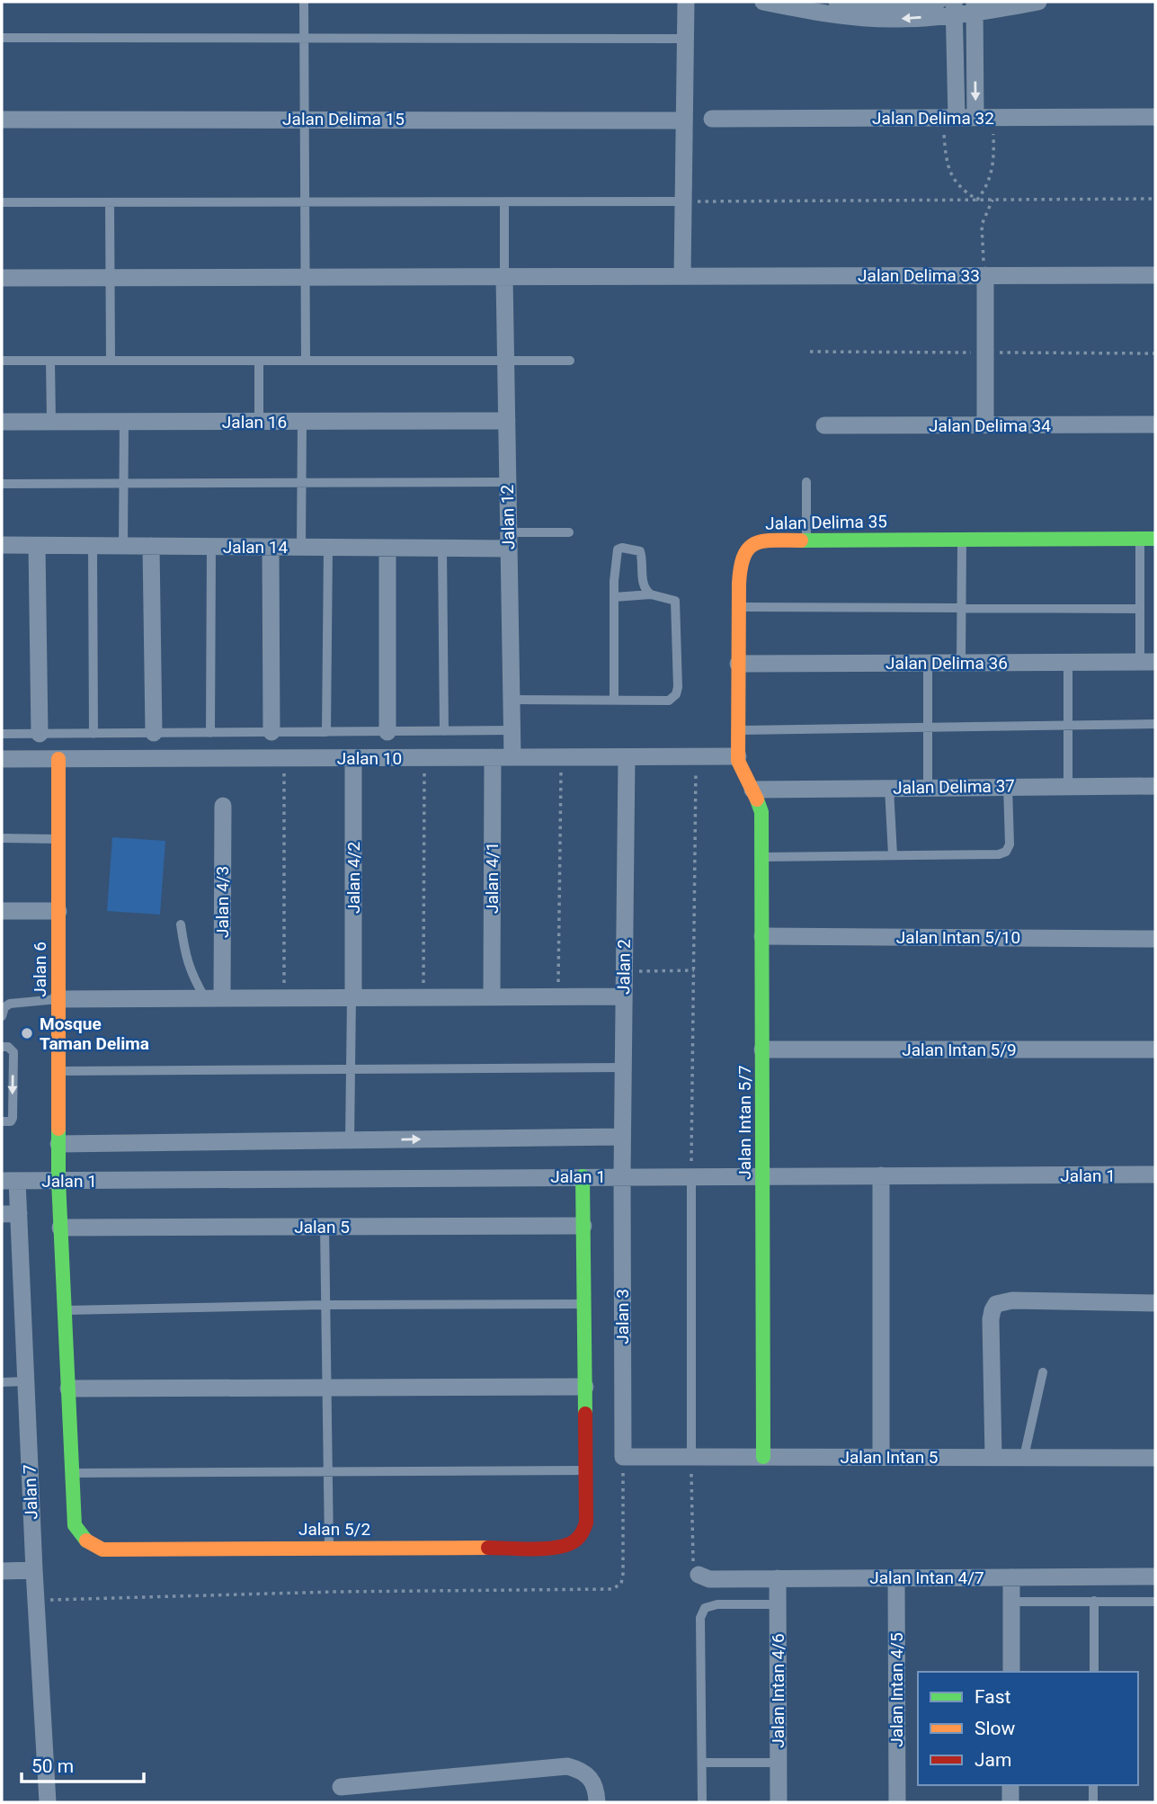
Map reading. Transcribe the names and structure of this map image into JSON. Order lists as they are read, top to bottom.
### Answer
{
  "streets": {
    "street": [
      "Jalan Delima 32",
      "Jalan Delima 15",
      "Jalan Delima 33",
      "Jalan 16",
      "Jalan Delima 34",
      "Jalan 12",
      "Jalan Delima 35",
      "Jalan 14",
      "Jalan Delima 36",
      "Jalan 10",
      "Jalan Delima 37",
      "Jalan 4/2",
      "Jalan 4/1",
      "Jalan 4/3",
      "Jalan Intan 5/10",
      "Jalan 2",
      "Jalan 6",
      "Jalan Intan 5/9",
      "Jalan Intan 5/7",
      "Jalan 1",
      "Jalan 5",
      "Jalan 3",
      "Jalan Intan 5",
      "Jalan 7",
      "Jalan 5/2",
      "Jalan Intan 4/7",
      "Jalan Intan 4/5",
      "Jalan Intan 4/6"
    ]
  },
  "crossings": [
    ["Jalan Delima 33", "Jalan 12"],
    ["Jalan 16", "Jalan 12"],
    ["Jalan 12", "Jalan 14"],
    ["Jalan 12", "Jalan 10"],
    ["Jalan Delima 35", "Jalan Delima 36"],
    ["Jalan Delima 35", "Jalan 10"],
    ["Jalan Delima 35", "Jalan Delima 37"],
    ["Jalan Delima 35", "Jalan Intan 5/7"],
    ["Jalan 10", "Jalan 4/2"],
    ["Jalan 10", "Jalan 4/1"],
    ["Jalan 10", "Jalan 2"],
    ["Jalan 10", "Jalan 6"],
    ["Jalan Delima 37", "Jalan Intan 5/7"],
    ["Jalan Intan 5/10", "Jalan Intan 5/7"],
    ["Jalan 2", "Jalan 1"],
    ["Jalan 2", "Jalan 3"],
    ["Jalan 6", "Jalan 1"],
    ["Jalan 6", "Jalan 5"],
    ["Jalan 6", "Jalan 5/2"],
    ["Jalan Intan 5/9", "Jalan Intan 5/7"],
    ["Jalan Intan 5/7", "Jalan 1"],
    ["Jalan Intan 5/7", "Jalan Intan 5"],
    ["Jalan 1", "Jalan 3"],
    ["Jalan 1", "Jalan 7"],
    ["Jalan 3", "Jalan Intan 5"],
    ["Jalan Intan 4/7", "Jalan Intan 4/5"],
    ["Jalan Intan 4/7", "Jalan Intan 4/6"]
  ],
  "places": ["Mosque Taman Delima"],
  "legend": ["Fast", "Slow", "Jam"],
  "scale_bar": "50 m"
}
